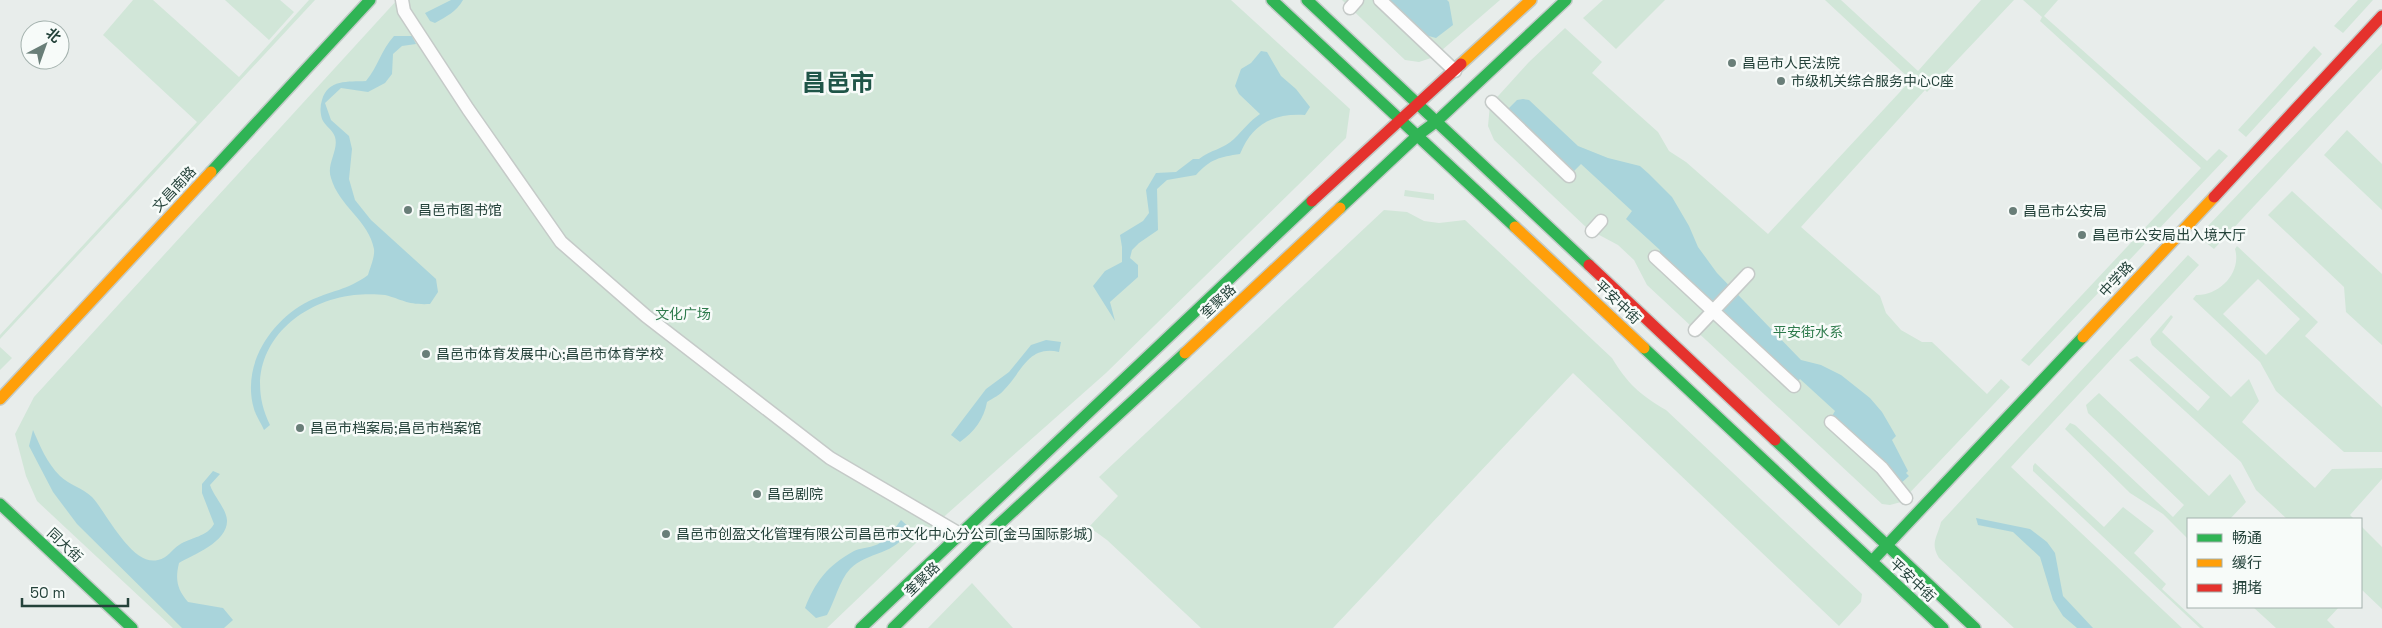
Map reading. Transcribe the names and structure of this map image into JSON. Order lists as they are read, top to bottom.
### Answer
{
  "streets": {
    "main road": [
      "文昌南路",
      "中学路",
      "奎聚路",
      "平安中街",
      "同大街"
    ]
  },
  "crossings": [
    ["中学路", "平安中街"],
    ["奎聚路", "平安中街"]
  ],
  "districts": ["昌邑市"],
  "parks": ["文化广场", "平安街水系"],
  "places": [
    "昌邑市人民法院",
    "市级机关综合服务中心C座",
    "昌邑市图书馆",
    "昌邑市公安局",
    "昌邑市公安局出入境大厅",
    "昌邑市体育发展中心;昌邑市体育学校",
    "昌邑市档案局;昌邑市档案馆",
    "昌邑剧院",
    "昌邑市创盈文化管理有限公司昌邑市文化中心分公司(金马国际影城)"
  ],
  "legend": ["畅通", "缓行", "拥堵"],
  "scale_bar": "50 m",
  "north": "top right"
}
